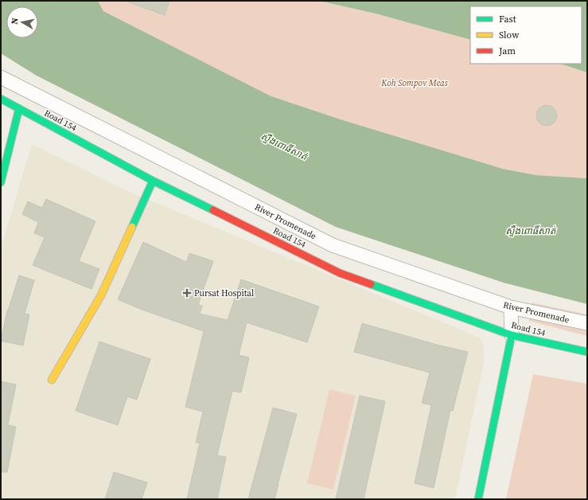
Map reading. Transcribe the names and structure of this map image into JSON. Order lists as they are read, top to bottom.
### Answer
{
  "streets": {
    "main road": ["Road 154"],
    "street": ["River Promenade"]
  },
  "water": ["ស្ទឹងពោធិ៍សាត់"],
  "parks": ["Koh Sompov Meas"],
  "places": {
    "health": ["Pursat Hospital"]
  },
  "legend": ["Fast", "Slow", "Jam"],
  "north": "left"
}
